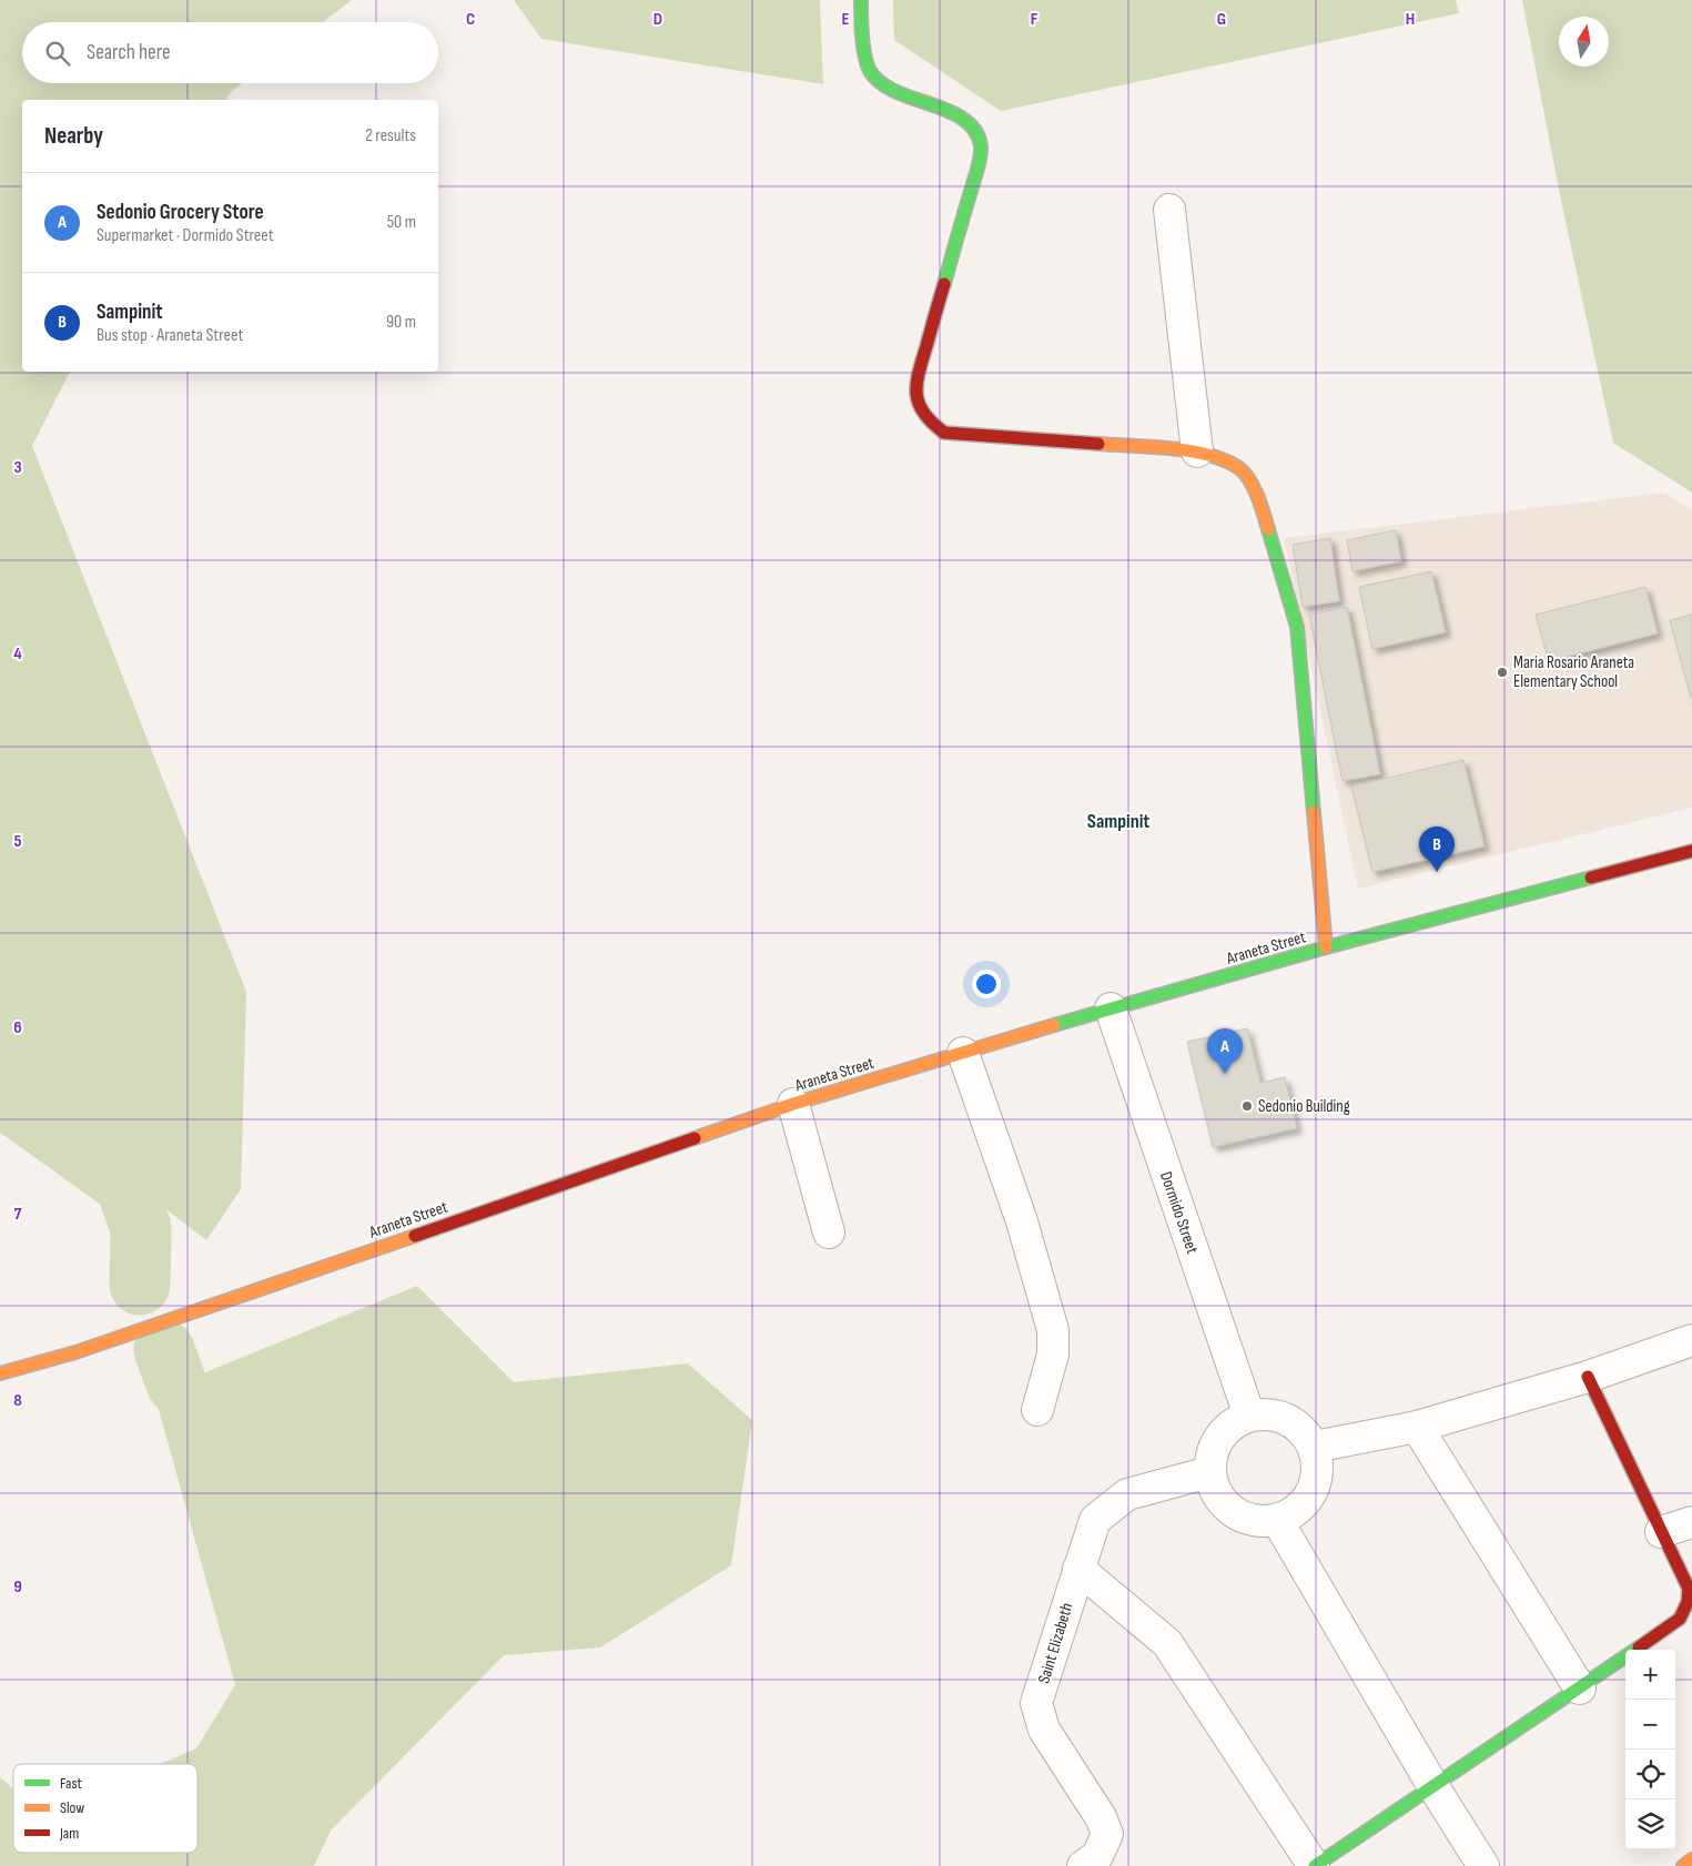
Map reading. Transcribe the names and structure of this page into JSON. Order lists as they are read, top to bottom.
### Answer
{
  "streets": {
    "main road": ["Araneta Street"],
    "street": ["Dormido Street", "Saint Elizabeth"]
  },
  "crossings": [
    ["Araneta Street", "Dormido Street"],
    ["Dormido Street", "Saint Elizabeth"]
  ],
  "districts": ["Sampinit"],
  "places": ["Maria Rosario Araneta Elementary School", "Sedonio Building"],
  "legend": ["Fast", "Slow", "Jam"],
  "north": "top",
  "page": {
    "search": "Search here",
    "heading": ["Nearby", "2 results"],
    "list": [
      {
        "mark": "A",
        "name": "Sedonio Grocery Store",
        "note": "Supermarket · Dormido Street",
        "value": "50 m"
      },
      {
        "mark": "B",
        "name": "Sampinit",
        "note": "Bus stop · Araneta Street",
        "value": "90 m"
      }
    ],
    "pins": ["B", "A"],
    "map_buttons": ["+", "−"]
  },
  "grid": {
    "columns": [
      "C",
      "D",
      "E",
      "F",
      "G",
      "H"
    ],
    "rows": [
      "3",
      "4",
      "5",
      "6",
      "7",
      "8",
      "9"
    ]
  }
}
